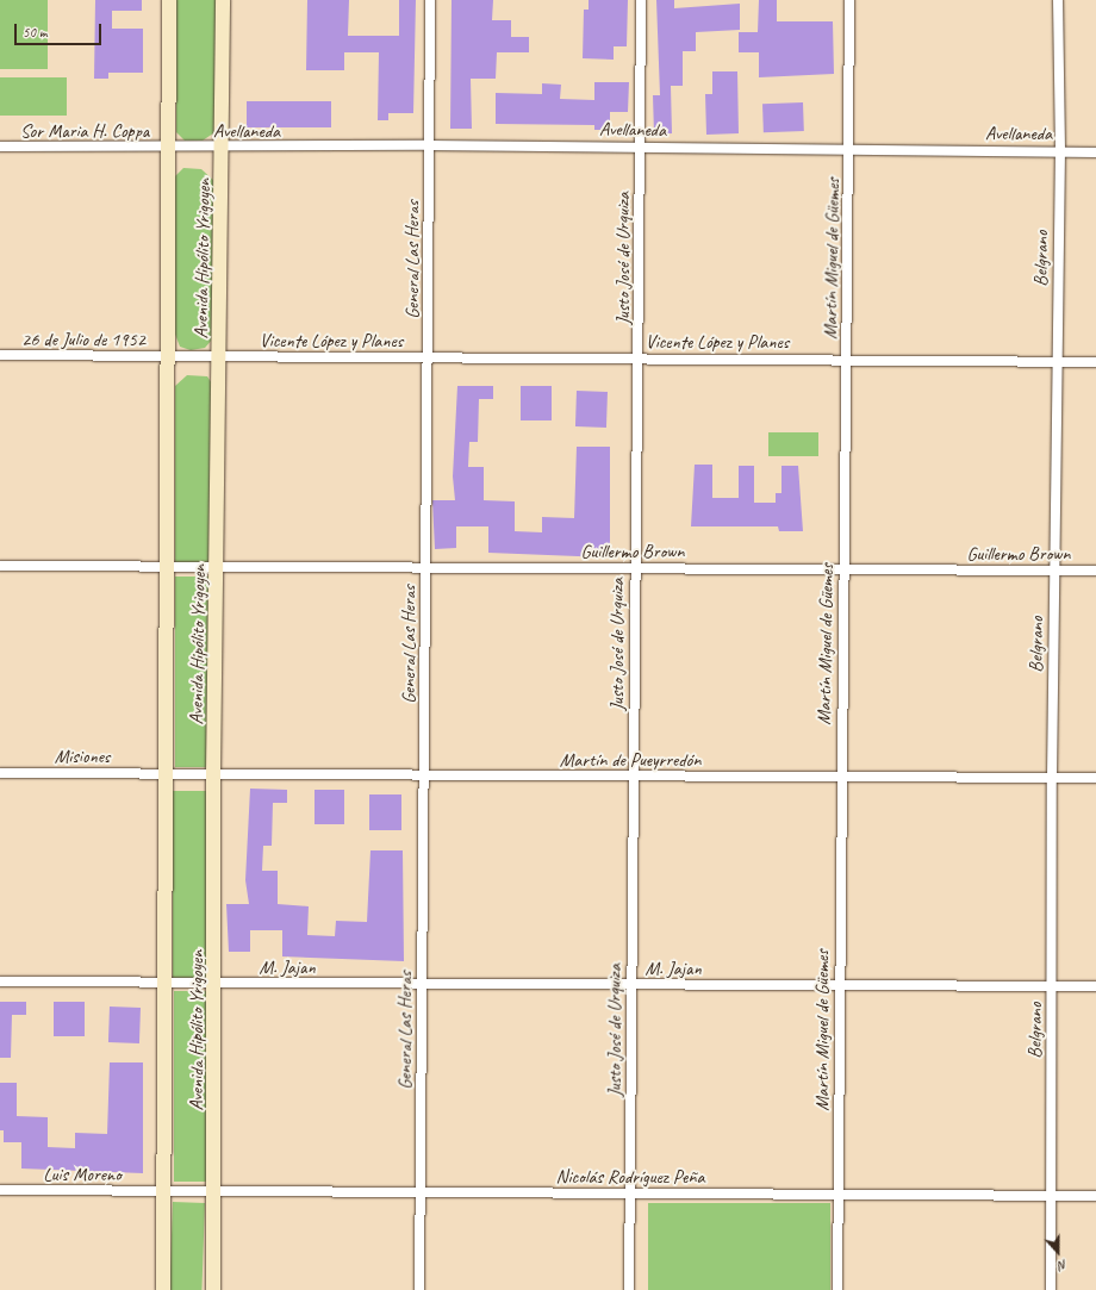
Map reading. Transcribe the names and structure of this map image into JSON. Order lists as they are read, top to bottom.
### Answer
{
  "streets": {
    "main road": ["Avenida Hipólito Yrigoyen"],
    "street": [
      "Avellaneda",
      "Sor Maria H. Coppa",
      "Justo José de Urquiza",
      "Martín Miguel de Güemes",
      "Belgrano",
      "General Las Heras",
      "26 de Julio de 1952",
      "Vicente López y Planes",
      "Guillermo Brown",
      "Misiones",
      "Martín de Pueyrredón",
      "M. Jajan",
      "Luis Moreno",
      "Nicolás Rodríguez Peña"
    ]
  },
  "crossings": [
    ["Avellaneda", "Sor Maria H. Coppa"],
    ["Avellaneda", "Avenida Hipólito Yrigoyen"],
    ["Avellaneda", "Justo José de Urquiza"],
    ["Avellaneda", "Martín Miguel de Güemes"],
    ["Avellaneda", "Belgrano"],
    ["Avellaneda", "General Las Heras"],
    ["Sor Maria H. Coppa", "Avenida Hipólito Yrigoyen"],
    ["Avenida Hipólito Yrigoyen", "26 de Julio de 1952"],
    ["Avenida Hipólito Yrigoyen", "Vicente López y Planes"],
    ["Avenida Hipólito Yrigoyen", "Guillermo Brown"],
    ["Avenida Hipólito Yrigoyen", "Misiones"],
    ["Avenida Hipólito Yrigoyen", "Martín de Pueyrredón"],
    ["Avenida Hipólito Yrigoyen", "M. Jajan"],
    ["Avenida Hipólito Yrigoyen", "Luis Moreno"],
    ["Avenida Hipólito Yrigoyen", "Nicolás Rodríguez Peña"],
    ["Justo José de Urquiza", "Vicente López y Planes"],
    ["Justo José de Urquiza", "Guillermo Brown"],
    ["Justo José de Urquiza", "Martín de Pueyrredón"],
    ["Justo José de Urquiza", "M. Jajan"],
    ["Justo José de Urquiza", "Nicolás Rodríguez Peña"],
    ["Martín Miguel de Güemes", "Vicente López y Planes"],
    ["Martín Miguel de Güemes", "Guillermo Brown"],
    ["Martín Miguel de Güemes", "Martín de Pueyrredón"],
    ["Martín Miguel de Güemes", "M. Jajan"],
    ["Martín Miguel de Güemes", "Nicolás Rodríguez Peña"],
    ["Belgrano", "Vicente López y Planes"],
    ["Belgrano", "Guillermo Brown"],
    ["Belgrano", "Martín de Pueyrredón"],
    ["Belgrano", "M. Jajan"],
    ["Belgrano", "Nicolás Rodríguez Peña"],
    ["General Las Heras", "Vicente López y Planes"],
    ["General Las Heras", "Guillermo Brown"],
    ["General Las Heras", "Martín de Pueyrredón"],
    ["General Las Heras", "M. Jajan"],
    ["General Las Heras", "Nicolás Rodríguez Peña"],
    ["26 de Julio de 1952", "Vicente López y Planes"],
    ["Misiones", "Martín de Pueyrredón"],
    ["Luis Moreno", "Nicolás Rodríguez Peña"]
  ],
  "scale_bar": "50 m",
  "north": "bottom"
}
